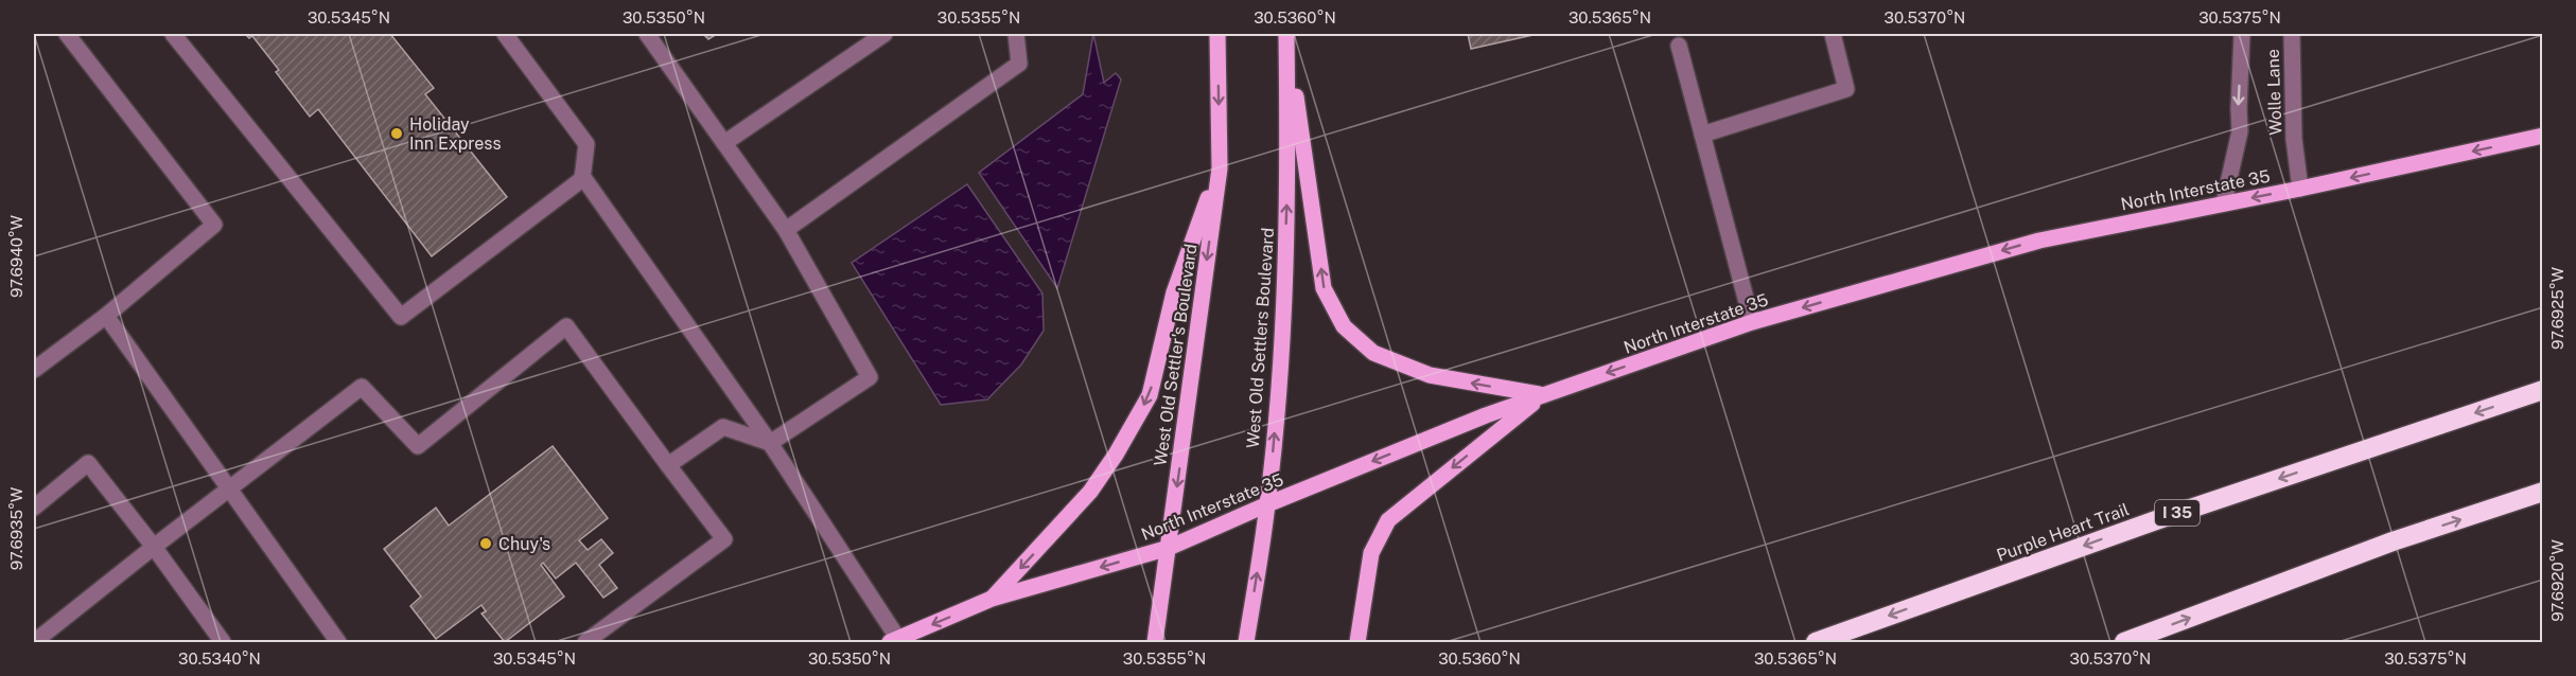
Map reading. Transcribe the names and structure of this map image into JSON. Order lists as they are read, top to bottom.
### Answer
{
  "streets": {
    "highway": ["I 35", "Purple Heart Trail"],
    "main road": ["North Interstate 35", "West Old Settlers Boulevard", "West Old Settler's Boulevard"],
    "street": ["Wolle Lane"]
  },
  "crossings": [
    ["Wolle Lane", "North Interstate 35"],
    ["North Interstate 35", "West Old Settlers Boulevard"],
    ["North Interstate 35", "West Old Settler's Boulevard"]
  ],
  "one_way": ["North Interstate 35", "West Old Settlers Boulevard"],
  "places": ["Holiday Inn Express", "Chuy's"],
  "coordinates": [
    "30.5345°N",
    "30.5350°N",
    "30.5355°N",
    "30.5360°N",
    "30.5365°N",
    "30.5370°N",
    "30.5375°N",
    "97.6940°W",
    "97.6925°W",
    "97.6935°W",
    "97.6920°W",
    "30.5340°N"
  ]
}
